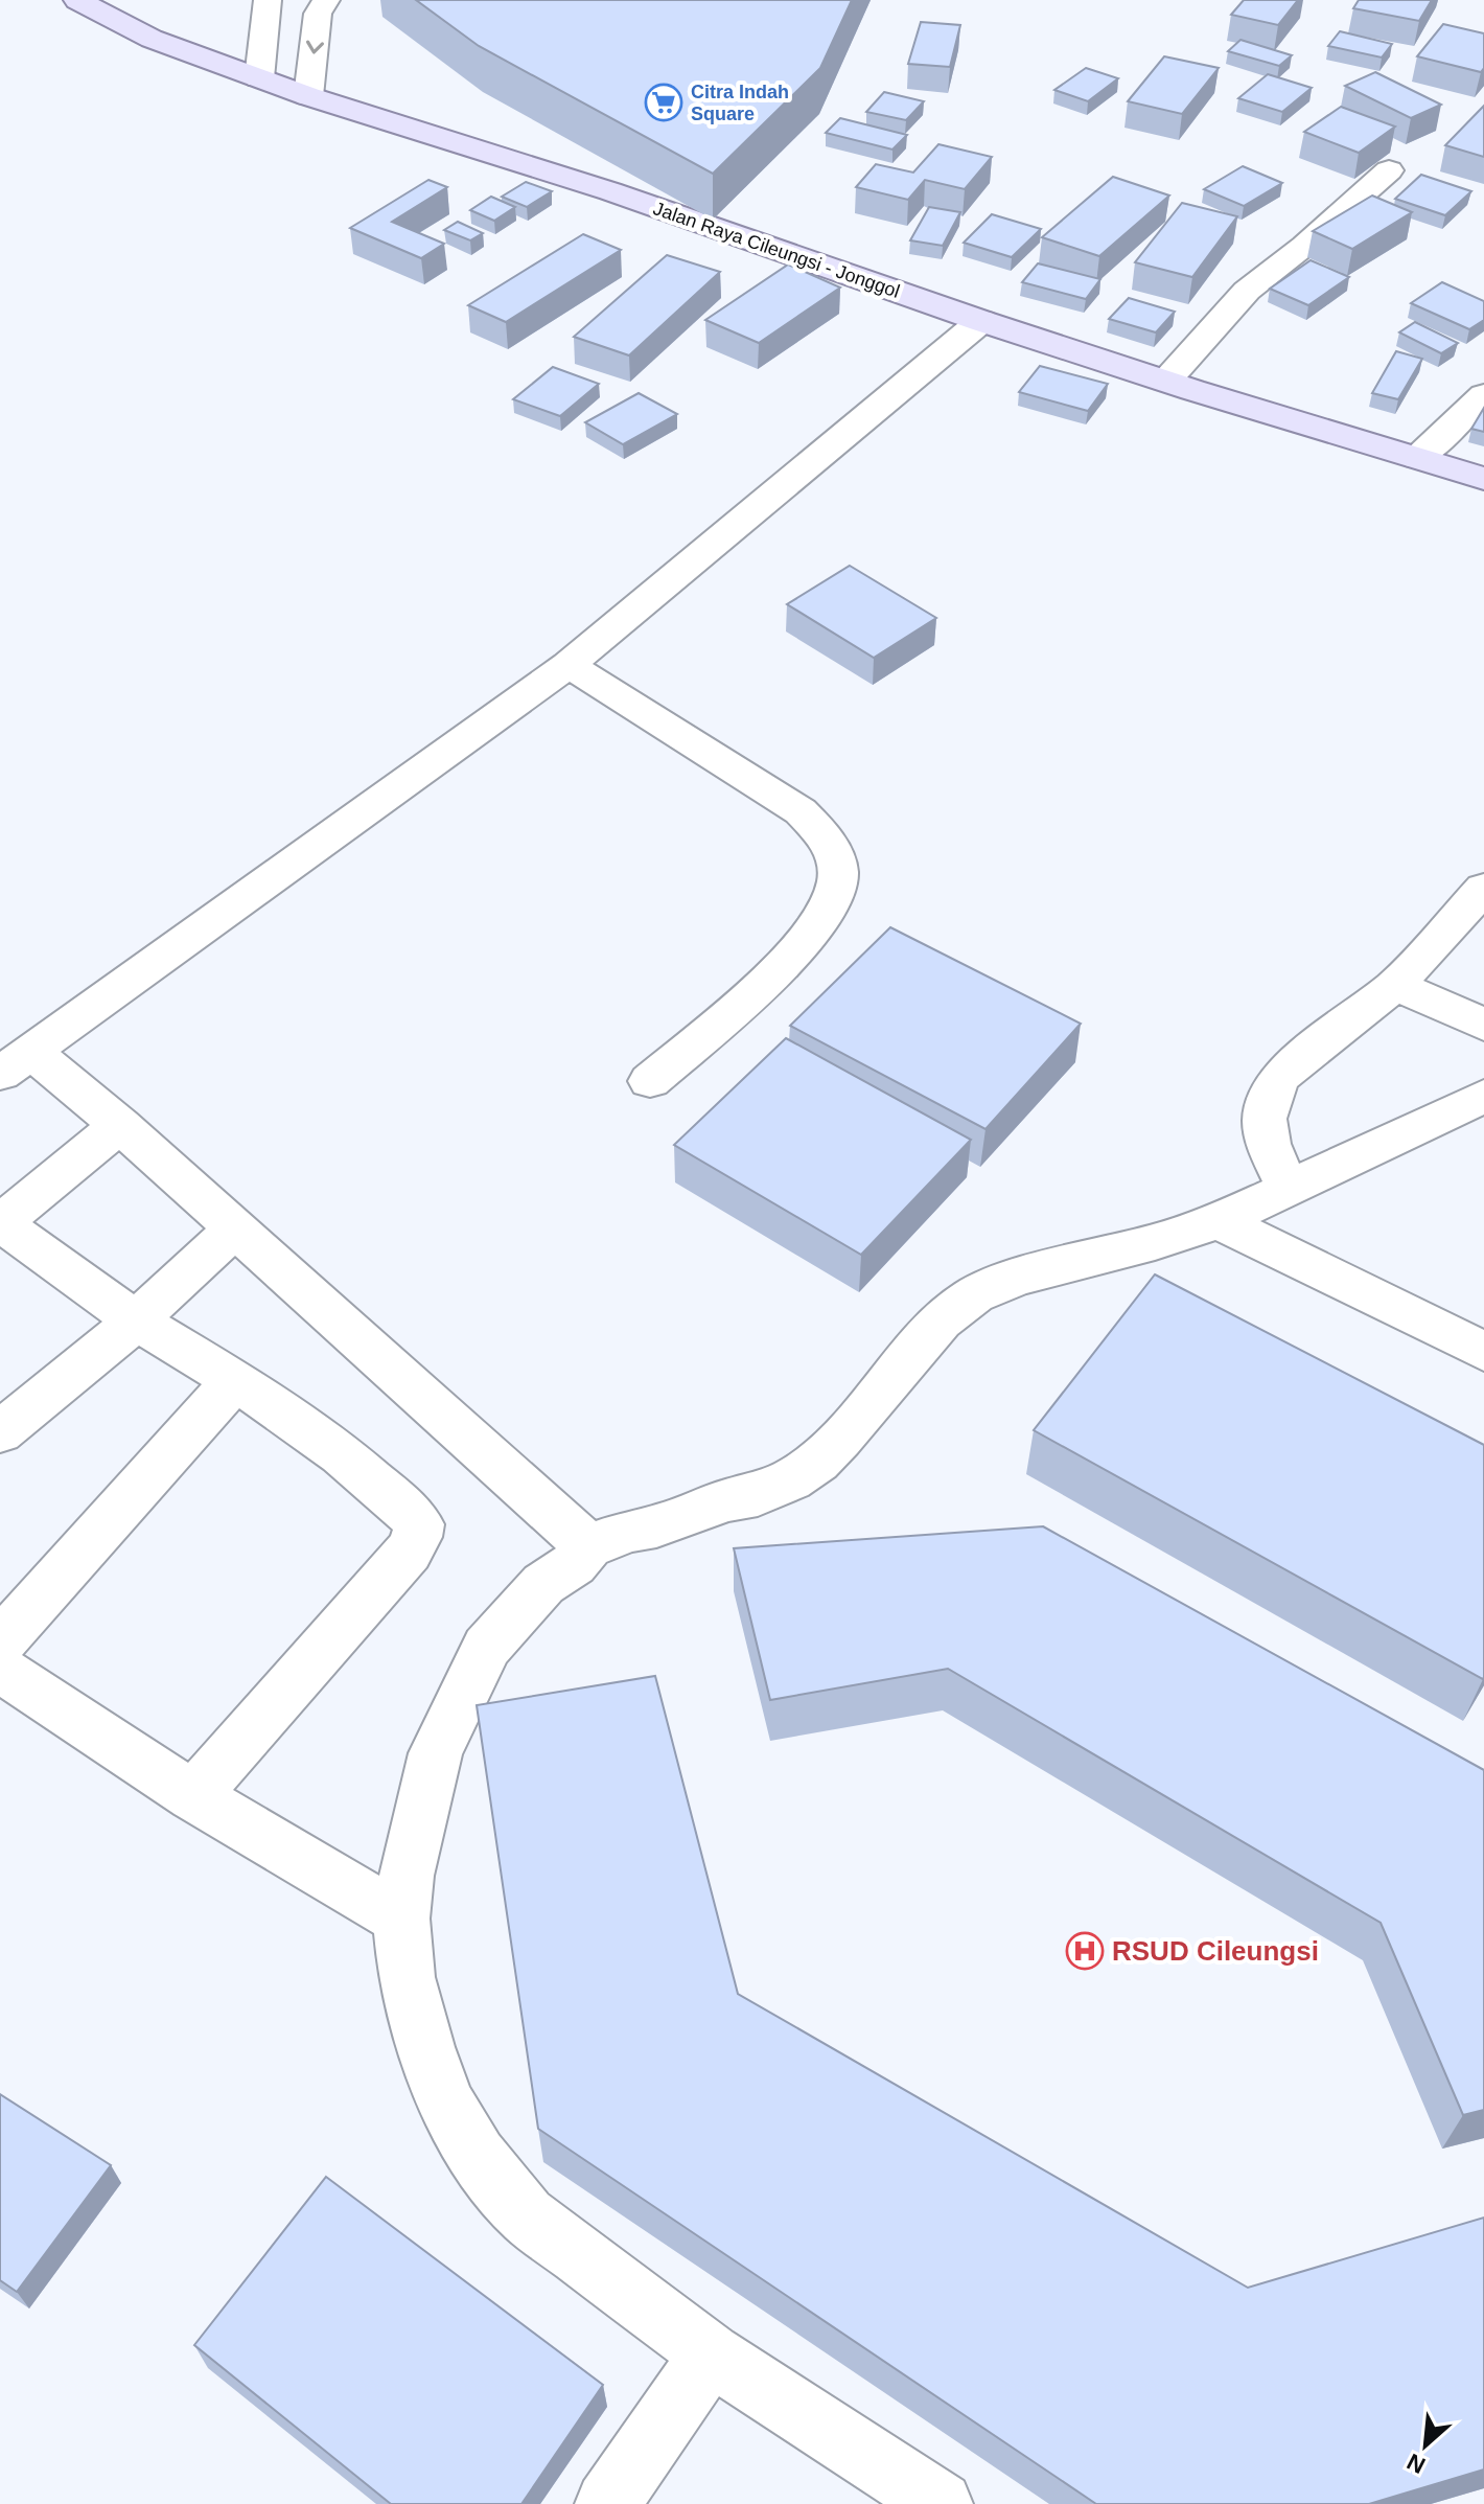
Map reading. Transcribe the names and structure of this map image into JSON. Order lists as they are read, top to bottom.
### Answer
{
  "streets": {
    "main road": ["Jalan Raya Cileungsi - Jonggol"]
  },
  "places": {
    "supermarket": ["Citra Indah Square"],
    "hospital": ["RSUD Cileungsi"]
  },
  "north": "bottom left"
}
